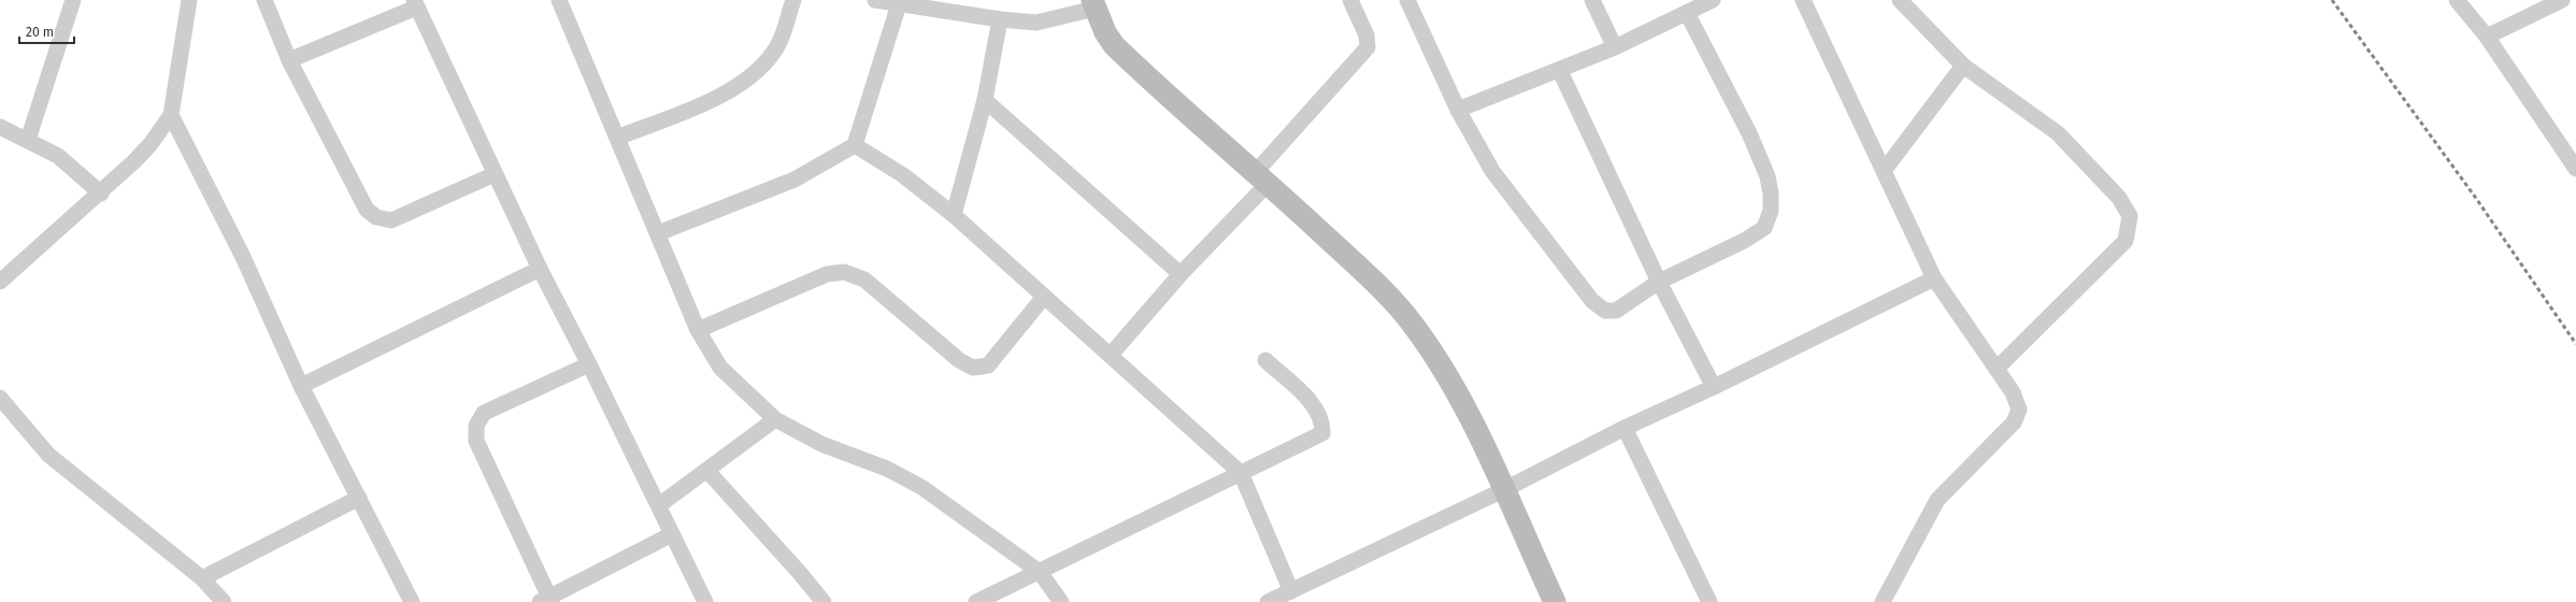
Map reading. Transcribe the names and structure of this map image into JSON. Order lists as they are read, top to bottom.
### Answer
{
  "scale_bar": "20 m"
}
